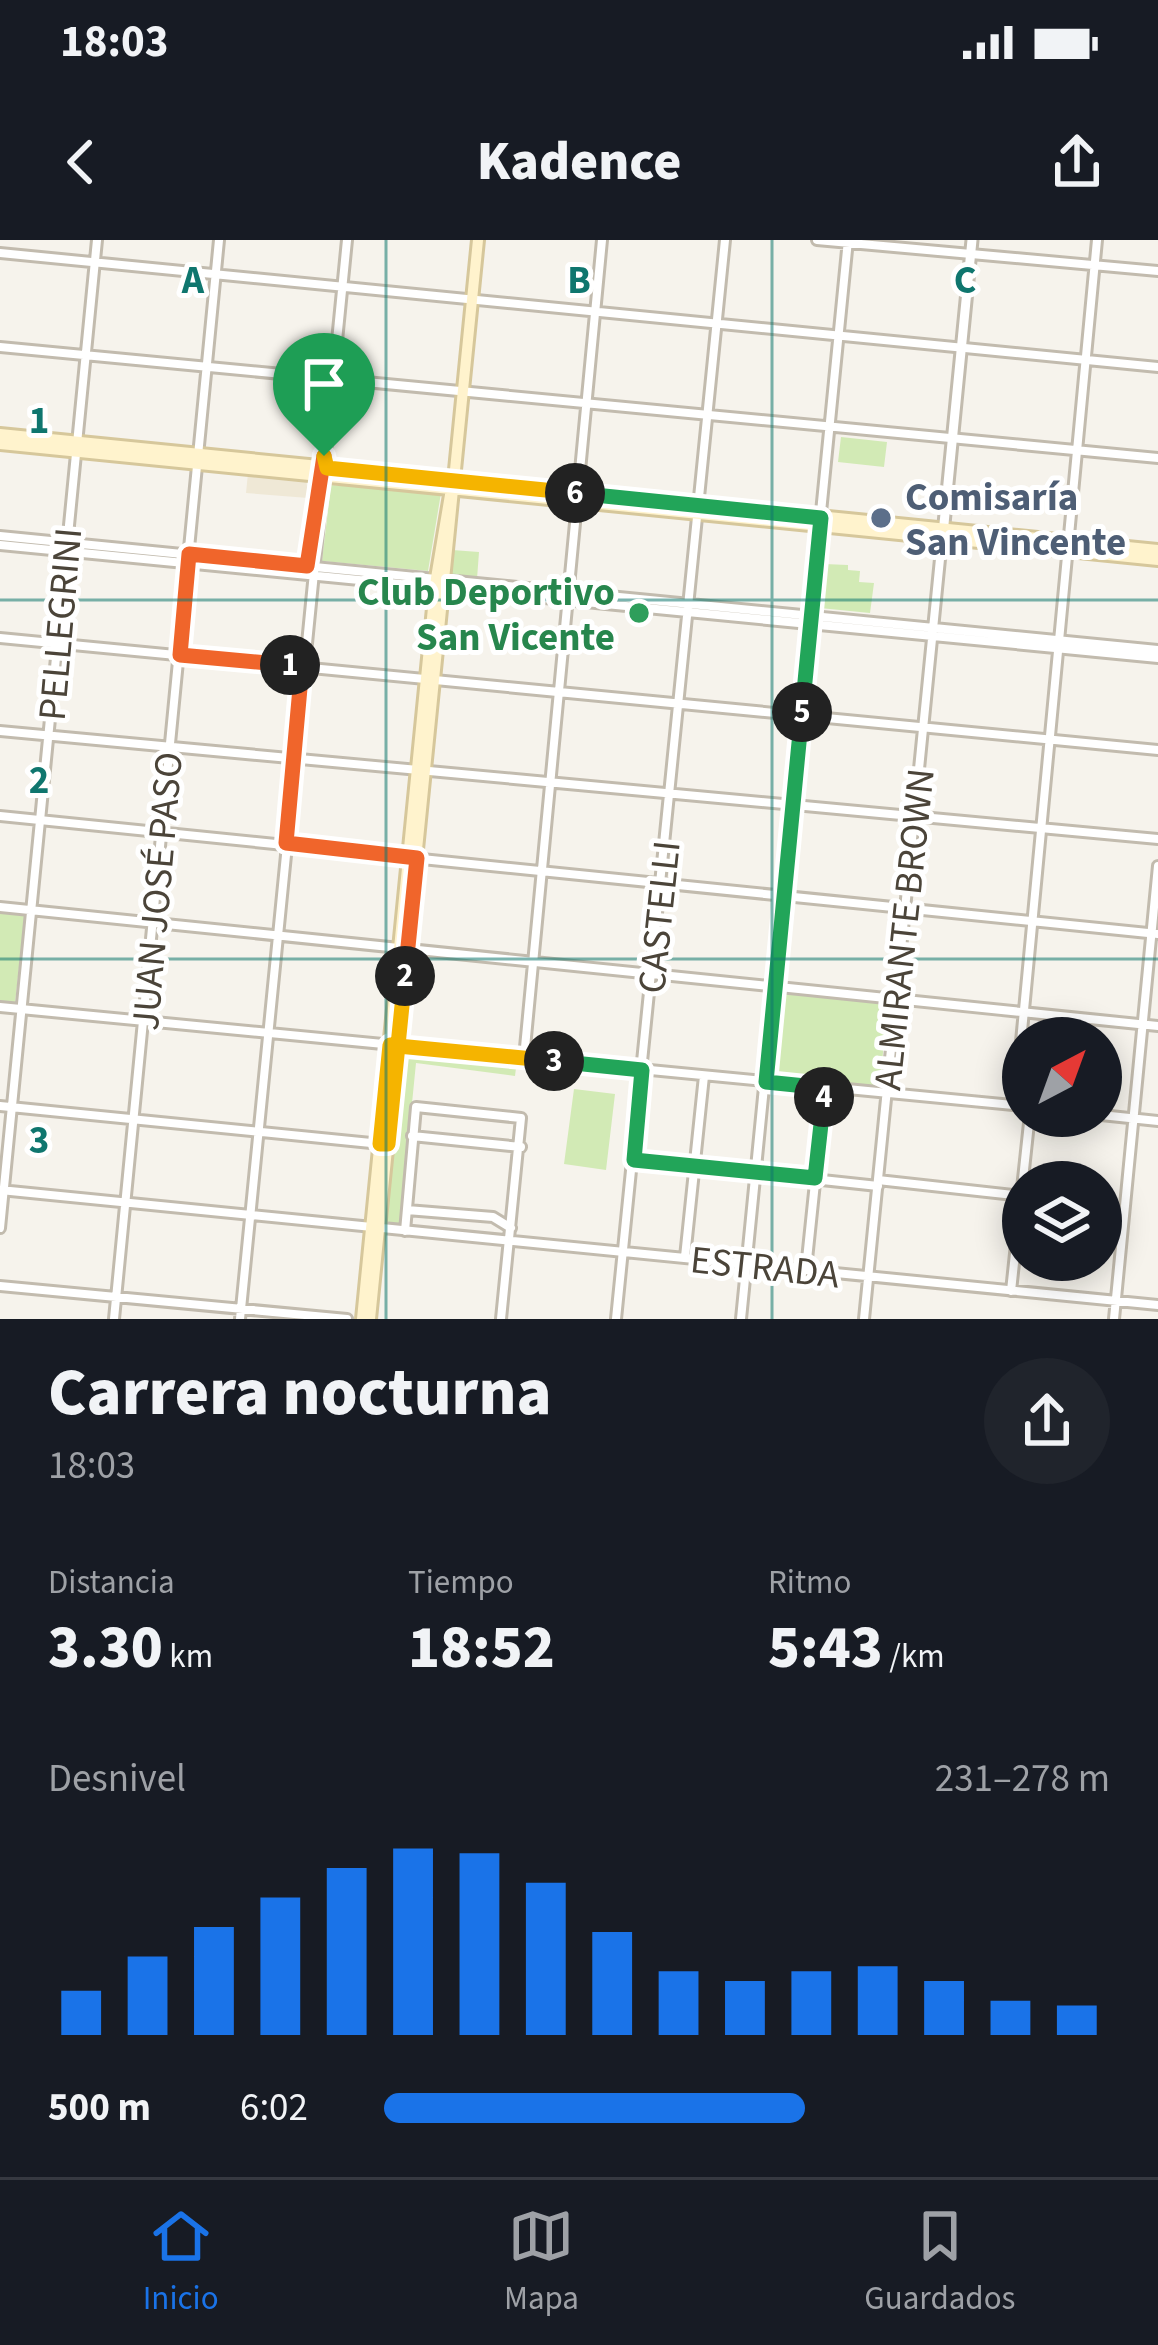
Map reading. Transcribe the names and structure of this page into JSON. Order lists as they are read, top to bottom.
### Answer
{
  "streets": {
    "street": [
      "PELLEGRINI",
      "JUAN JOSÉ PASO",
      "CASTELLI",
      "ALMIRANTE BROWN",
      "ESTRADA"
    ]
  },
  "crossings": [
    ["PELLEGRINI", "ESTRADA"],
    ["JUAN JOSÉ PASO", "ESTRADA"],
    ["CASTELLI", "ESTRADA"],
    ["ALMIRANTE BROWN", "ESTRADA"]
  ],
  "places": ["Comisaría San Vincente", "Club Deportivo San Vicente"],
  "north": "top right",
  "page": {
    "status": "18:03",
    "header": "Kadence",
    "pins": [
      "6",
      "1",
      "5",
      "2",
      "3",
      "4"
    ],
    "heading": ["Carrera nocturna", "18:03"],
    "stats": [
      ["Distancia", "3.30 km"],
      ["Tiempo", "18:52"],
      ["Ritmo", "5:43 /km"]
    ],
    "chart": ["Desnivel", "231–278 m"],
    "list": [
      {
        "name": "500 m",
        "note": "6:02"
      }
    ],
    "tabs": ["Inicio", "Mapa", "Guardados"]
  },
  "grid": {
    "columns": ["A", "B", "C"],
    "rows": ["1", "2", "3"]
  }
}
